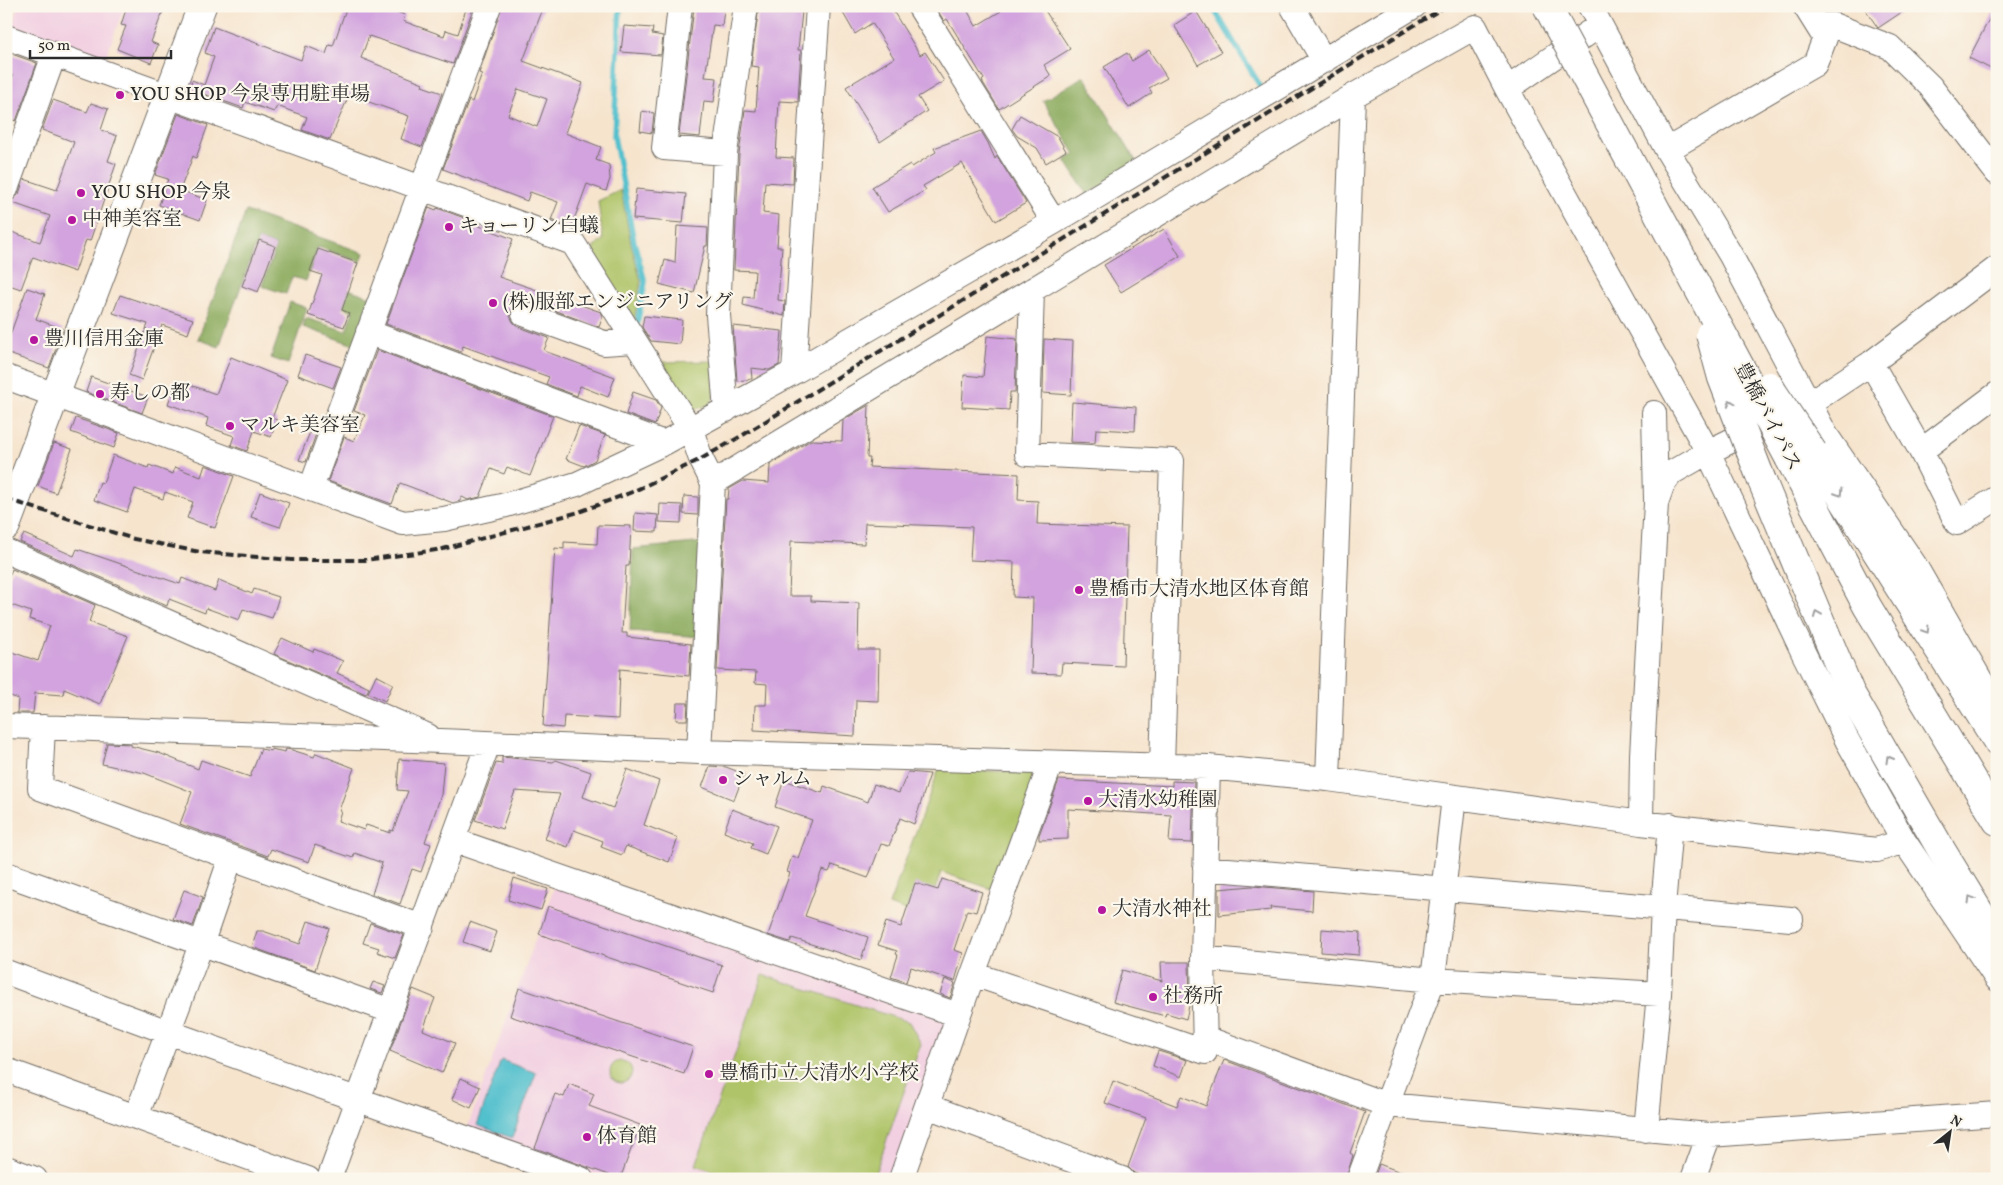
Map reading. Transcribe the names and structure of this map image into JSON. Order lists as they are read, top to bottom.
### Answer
{
  "streets": {
    "main road": ["豊橋バイパス"]
  },
  "places": [
    "YOU SHOP 今泉専用駐車場",
    "YOU SHOP 今泉",
    "中神美容室",
    "キョーリン白蟻",
    "(株)服部エンジニアリング",
    "豊川信用金庫",
    "寿しの都",
    "マルキ美容室",
    "豊橋市大清水地区体育館",
    "シャルム",
    "大清水幼稚園",
    "大清水神社",
    "社務所",
    "豊橋市立大清水小学校",
    "体育館"
  ],
  "scale_bar": "50 m",
  "north": "top right"
}
